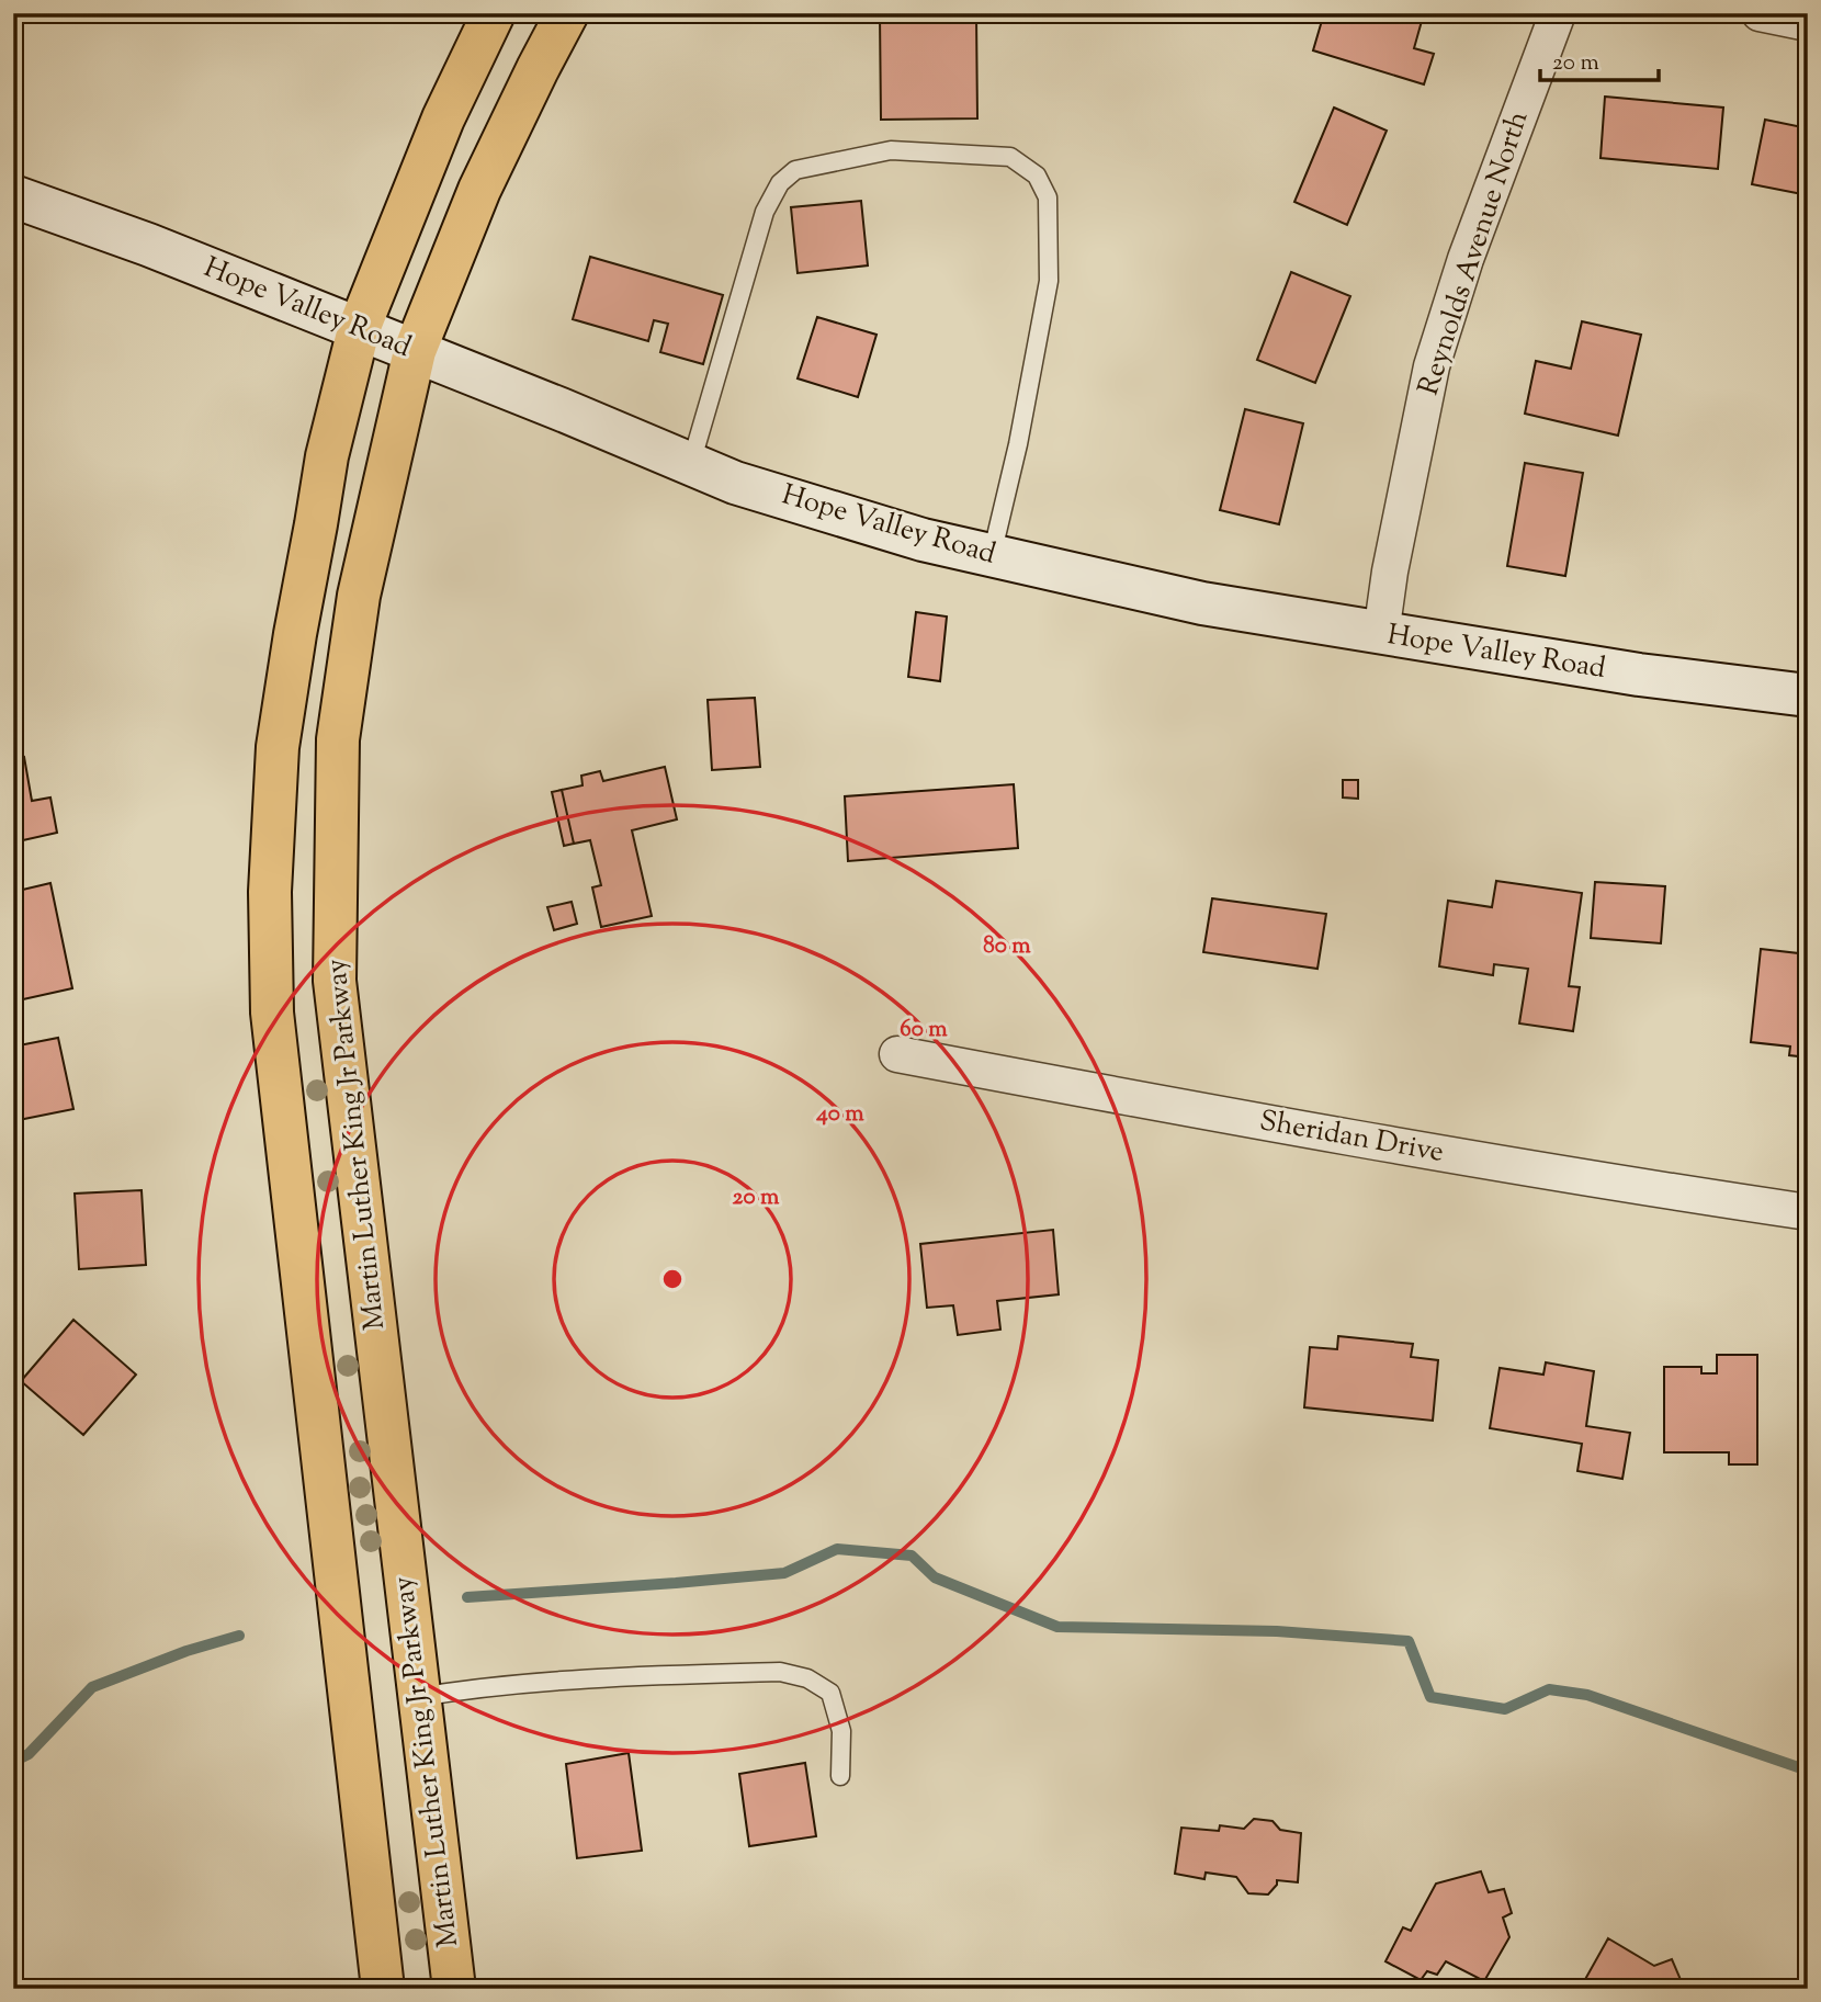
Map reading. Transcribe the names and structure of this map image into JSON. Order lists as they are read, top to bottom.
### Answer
{
  "streets": {
    "main road": ["Hope Valley Road", "Martin Luther King Jr Parkway"],
    "street": ["Reynolds Avenue North", "Sheridan Drive"]
  },
  "crossings": [
    ["Reynolds Avenue North", "Hope Valley Road"],
    ["Hope Valley Road", "Martin Luther King Jr Parkway"]
  ],
  "scale_bar": "20 m",
  "rings": [
    "80 m",
    "60 m",
    "40 m",
    "20 m"
  ]
}
